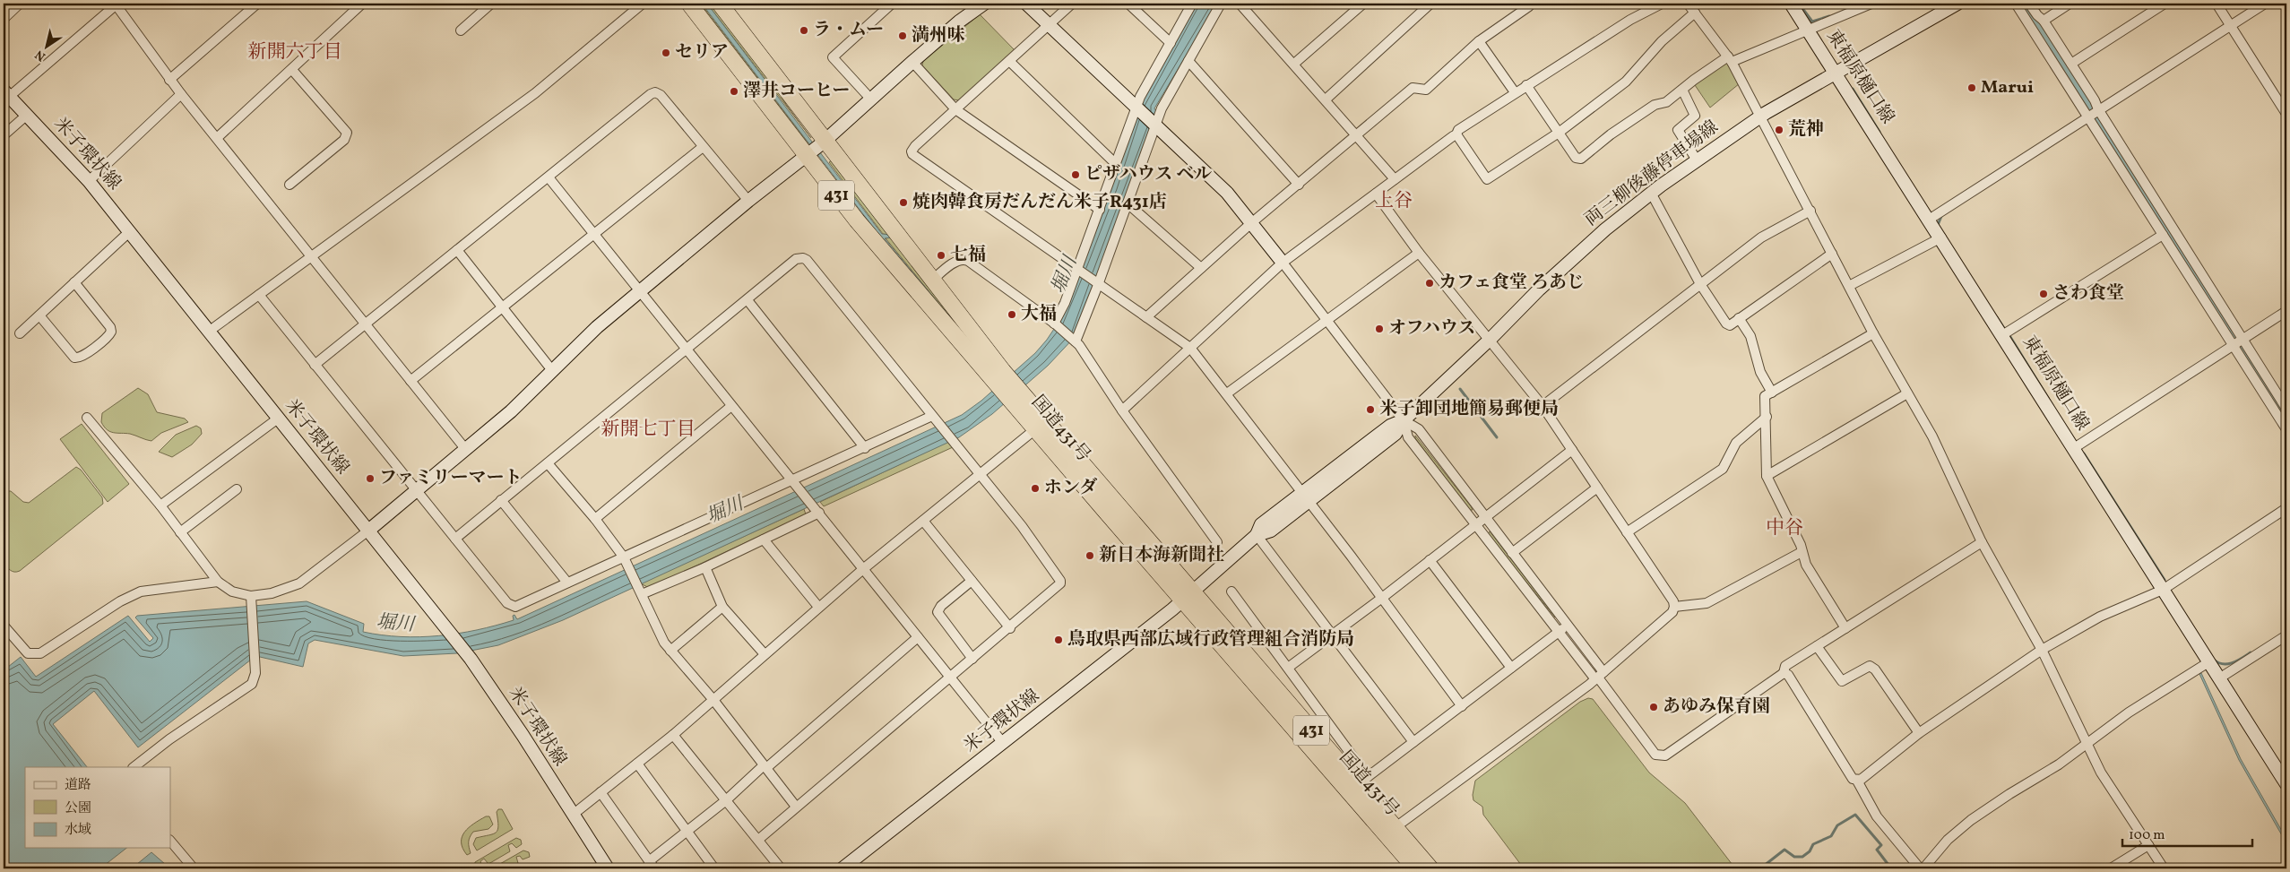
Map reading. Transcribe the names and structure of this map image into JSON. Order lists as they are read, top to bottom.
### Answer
{
  "streets": {
    "highway": ["431", "国道431号"],
    "main road": ["東福原樋口線", "米子環状線", "両三柳後藤停車場線"]
  },
  "crossings": [
    ["東福原樋口線", "両三柳後藤停車場線"],
    ["米子環状線", "両三柳後藤停車場線"],
    ["米子環状線", "国道431号"],
    ["両三柳後藤停車場線", "国道431号"]
  ],
  "districts": [
    "新開六丁目",
    "上谷",
    "新開七丁目",
    "中谷"
  ],
  "water": ["堀川"],
  "places": [
    "ラ・ムー",
    "満州味",
    "セリア",
    "Marui",
    "澤井コーヒー",
    "荒神",
    "ピザハウス ベル",
    "焼肉韓食房だんだん米子R431店",
    "七福",
    "カフェ食堂 ろあじ",
    "さわ食堂",
    "大福",
    "オフハウス",
    "米子卸団地簡易郵便局",
    "ファミリーマート",
    "ホンダ",
    "新日本海新聞社",
    "鳥取県西部広域行政管理組合消防局",
    "あゆみ保育園"
  ],
  "legend": ["道路", "公園", "水域"],
  "scale_bar": "100 m",
  "north": "bottom left"
}
